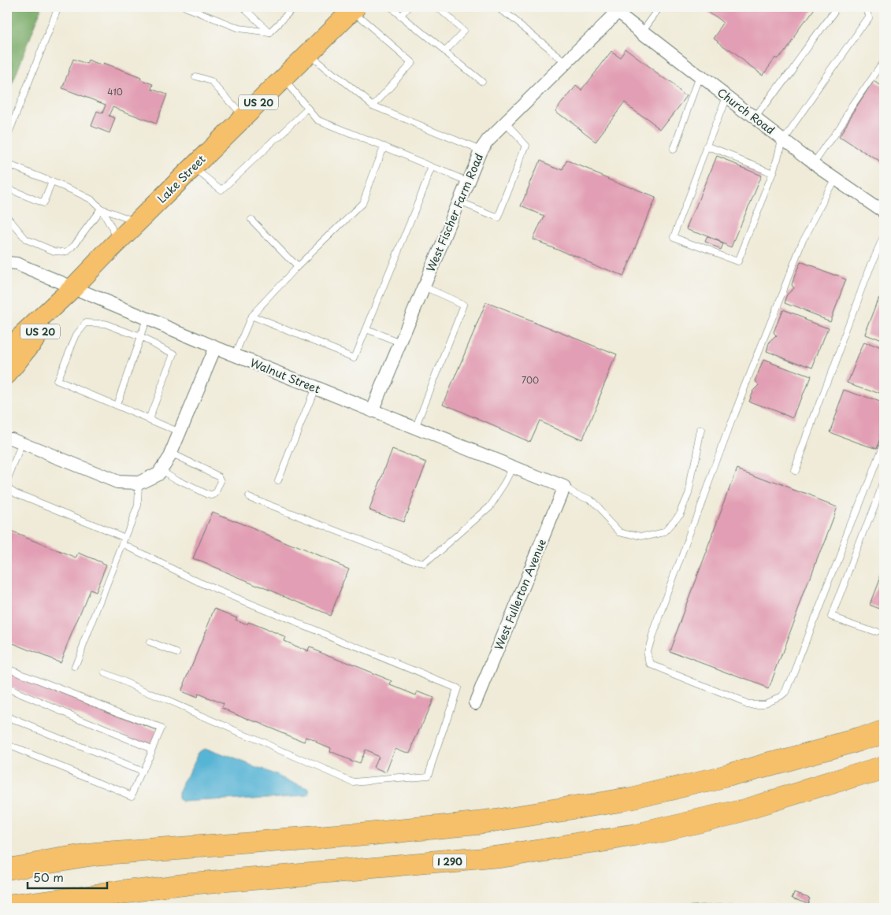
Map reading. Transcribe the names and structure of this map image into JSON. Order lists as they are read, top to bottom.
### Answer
{
  "streets": {
    "highway": ["I 290"],
    "main road": ["US 20", "Lake Street"],
    "street": [
      "Church Road",
      "West Fischer Farm Road",
      "Walnut Street",
      "West Fullerton Avenue"
    ]
  },
  "crossings": [
    ["US 20", "Lake Street"],
    ["US 20", "Walnut Street"],
    ["Church Road", "West Fischer Farm Road"],
    ["Lake Street", "Walnut Street"],
    ["West Fischer Farm Road", "Walnut Street"],
    ["Walnut Street", "West Fullerton Avenue"]
  ],
  "house_numbers": ["410", "700"],
  "scale_bar": "50 m"
}
